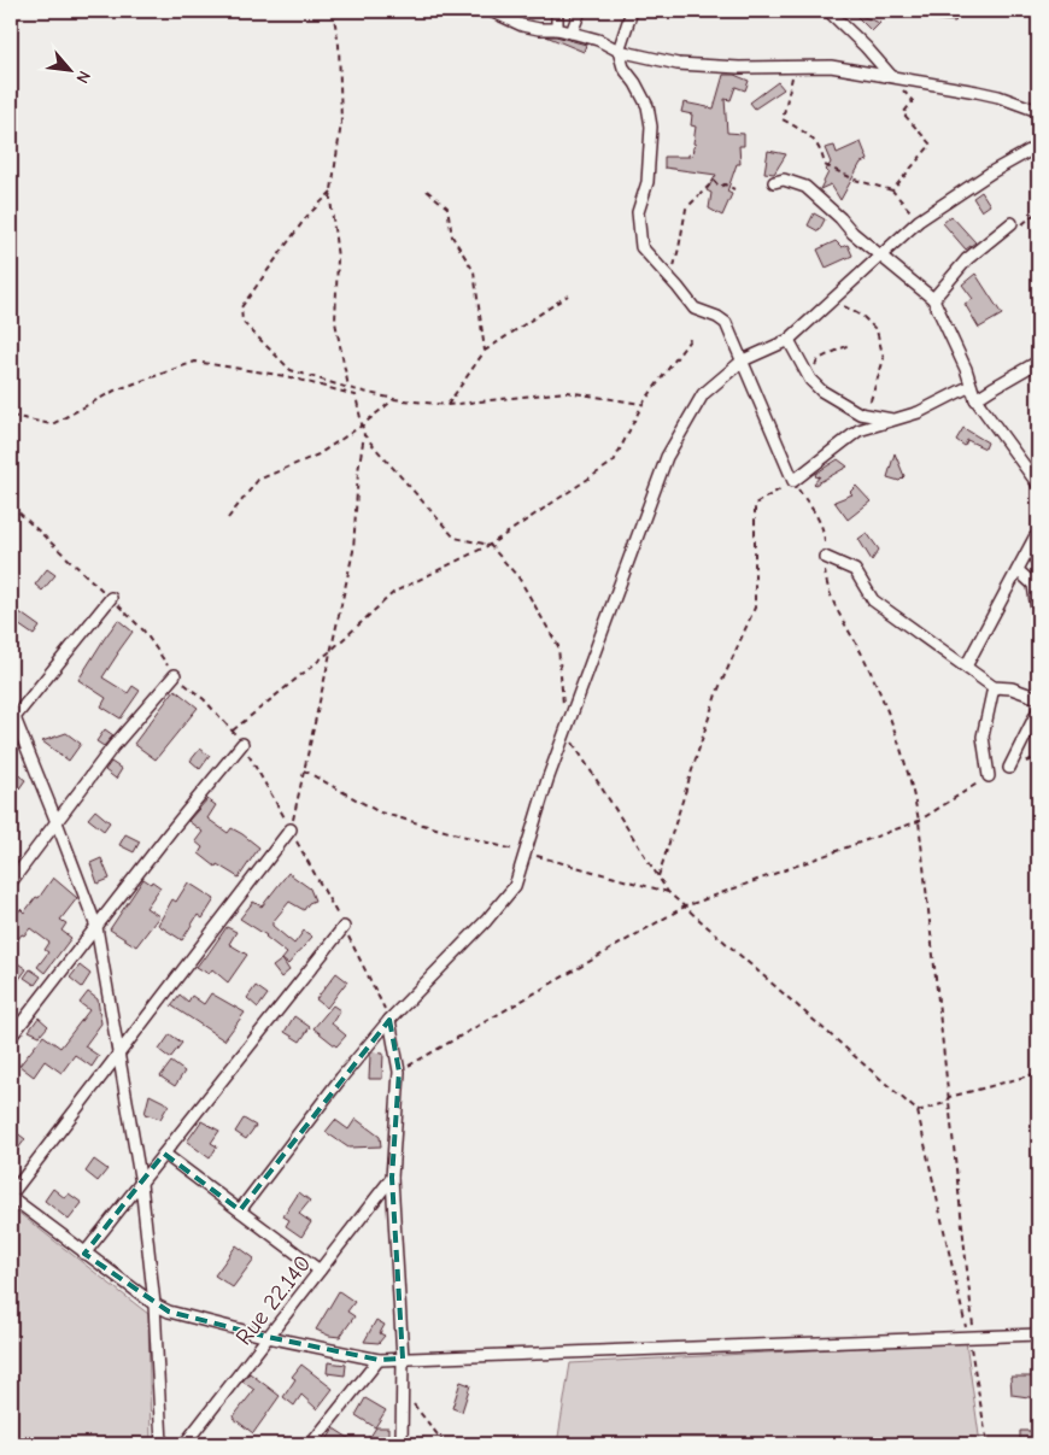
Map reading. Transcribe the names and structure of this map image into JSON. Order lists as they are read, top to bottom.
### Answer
{
  "streets": {
    "street": ["Rue 22.140"]
  },
  "north": "bottom right"
}
